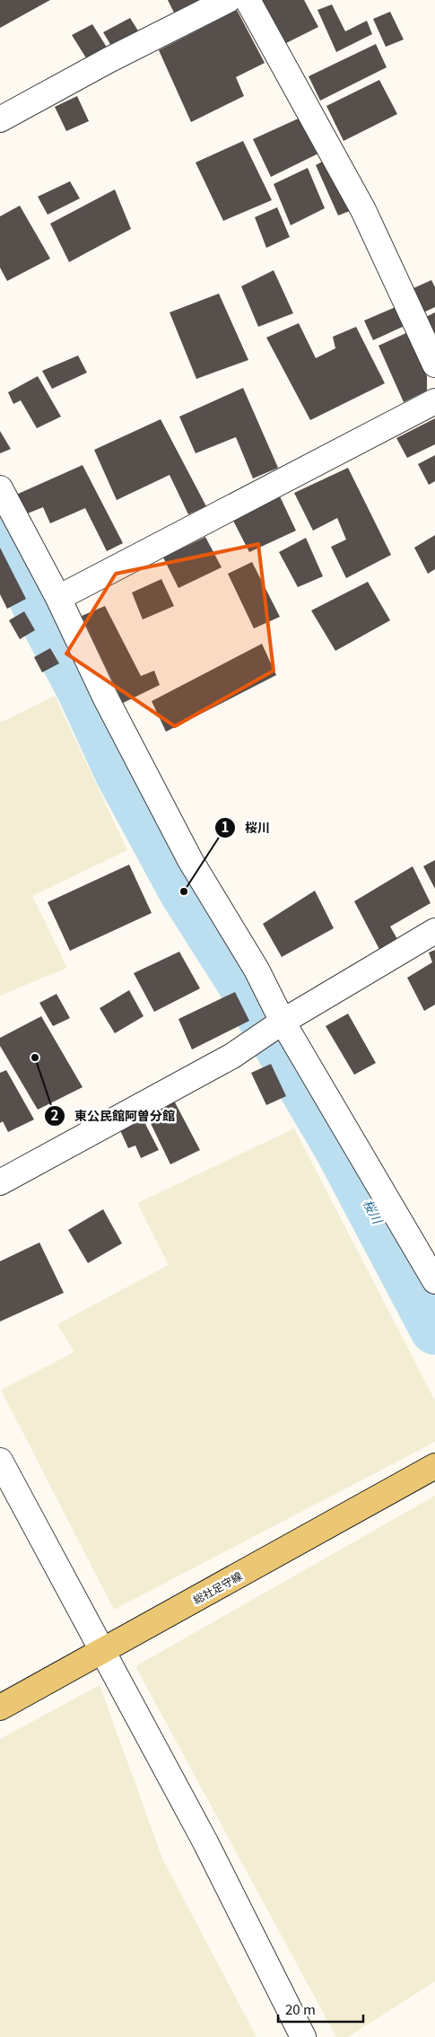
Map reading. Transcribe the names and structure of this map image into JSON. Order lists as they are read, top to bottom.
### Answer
{
  "streets": {
    "main road": ["総社足守線"]
  },
  "water": ["桜川"],
  "places": ["桜川", "東公民館阿曽分館"],
  "scale_bar": "20 m"
}
